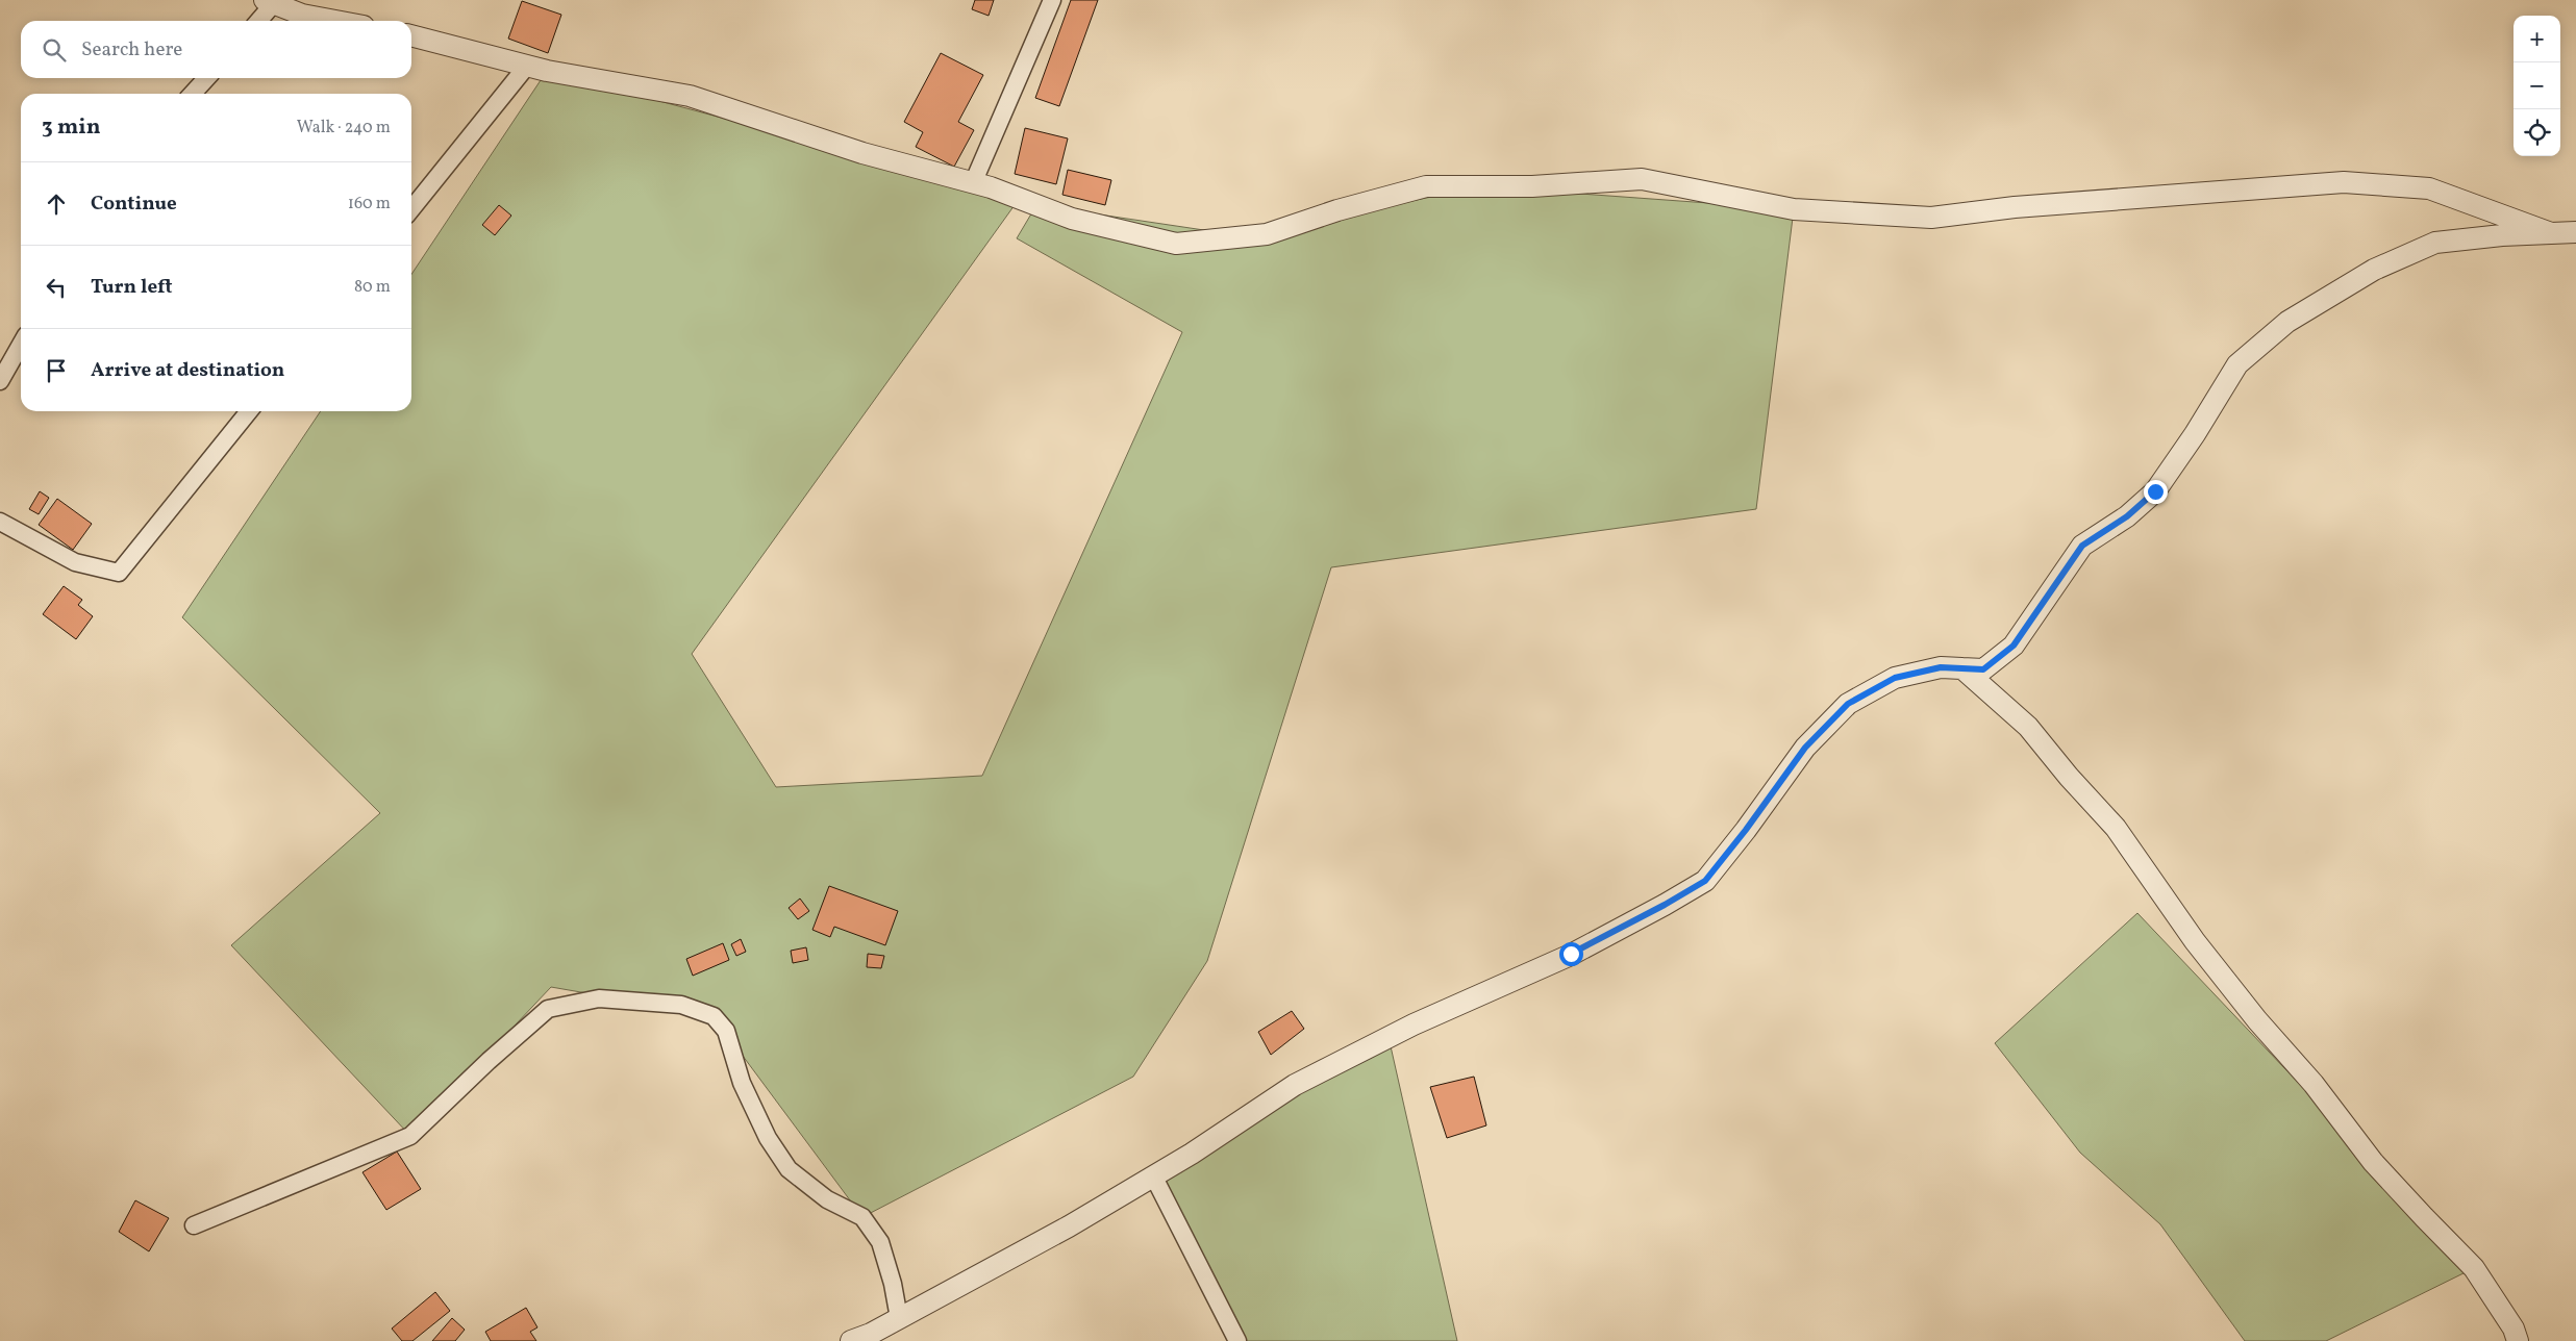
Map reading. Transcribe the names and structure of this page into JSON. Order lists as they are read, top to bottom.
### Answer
{
  "page": {
    "map_buttons": ["+", "−"],
    "search": "Search here",
    "heading": ["3 min", "Walk · 240 m"],
    "list": [
      ["Continue", "160 m"],
      ["Turn left", "80 m"],
      "Arrive at destination"
    ]
  }
}
